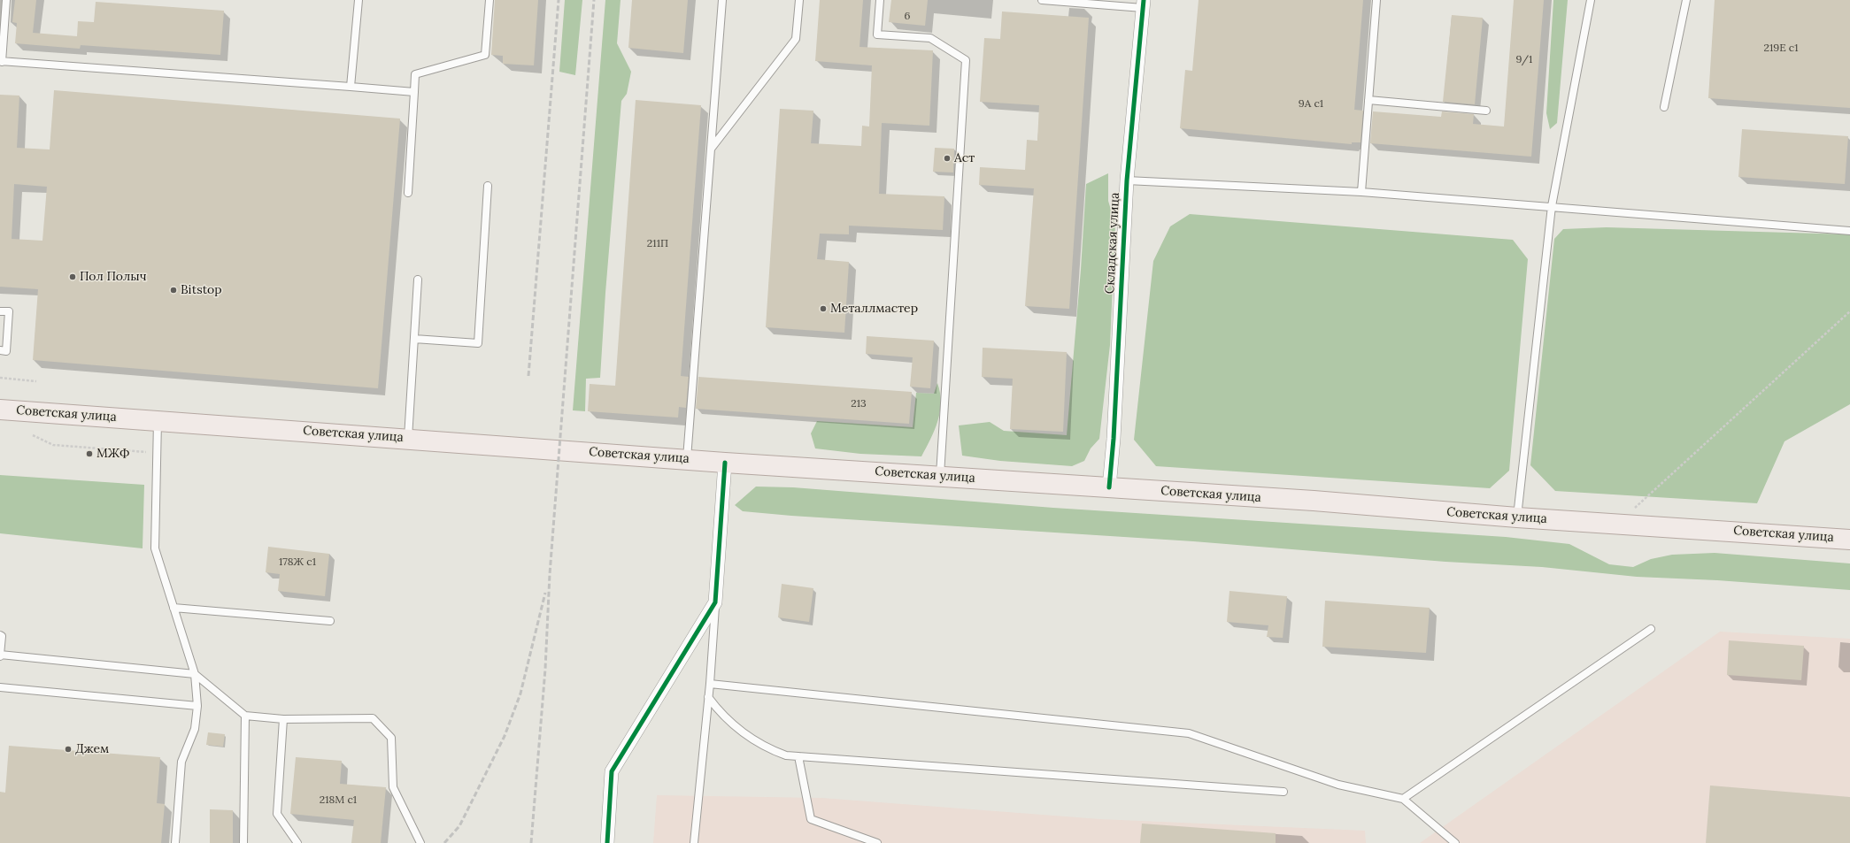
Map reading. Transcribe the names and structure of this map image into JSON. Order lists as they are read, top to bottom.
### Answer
{
  "streets": {
    "main road": ["Советская улица"],
    "street": ["Складская улица"]
  },
  "crossings": [
    ["Складская улица", "Советская улица"]
  ],
  "places": [
    "Аст",
    "Пол Полыч",
    "Bitstop",
    "Металлмастер",
    "МЖФ",
    "Джем"
  ],
  "house_numbers": [
    "6",
    "219Е с1",
    "9/1",
    "9А с1",
    "211П",
    "213",
    "178Ж с1",
    "218М с1"
  ]
}
